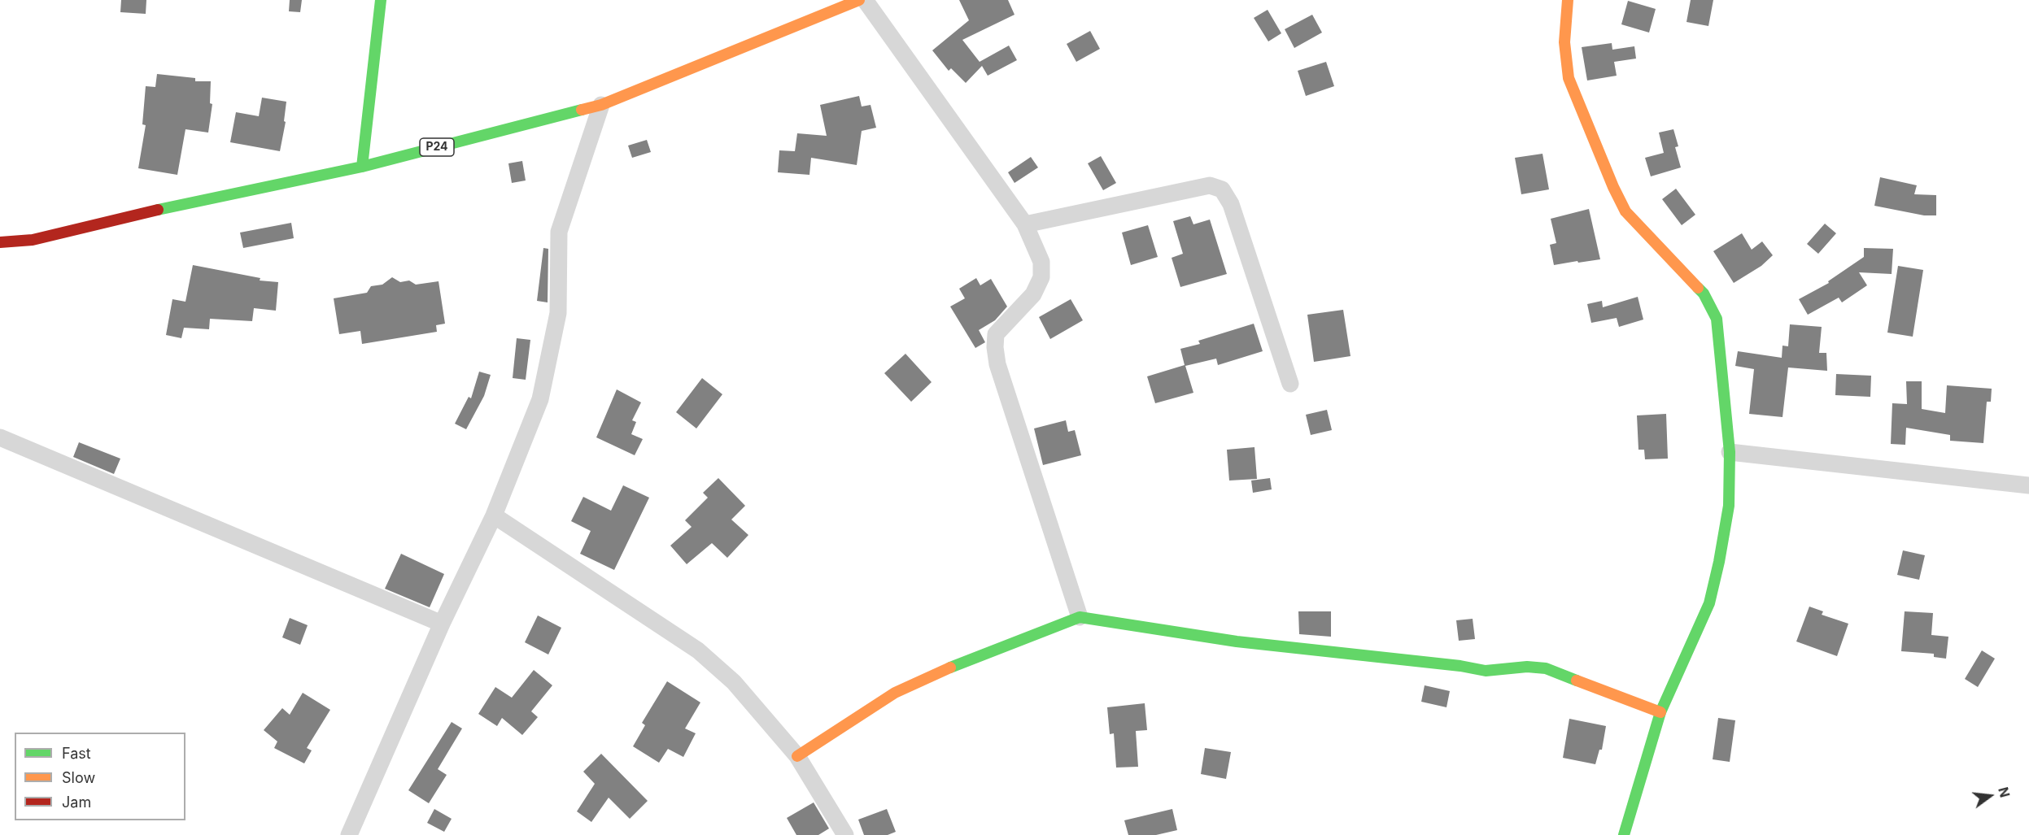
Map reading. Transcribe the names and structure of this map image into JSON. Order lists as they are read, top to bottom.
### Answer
{
  "streets": {
    "street": ["P24"]
  },
  "legend": ["Fast", "Slow", "Jam"],
  "north": "right"
}
